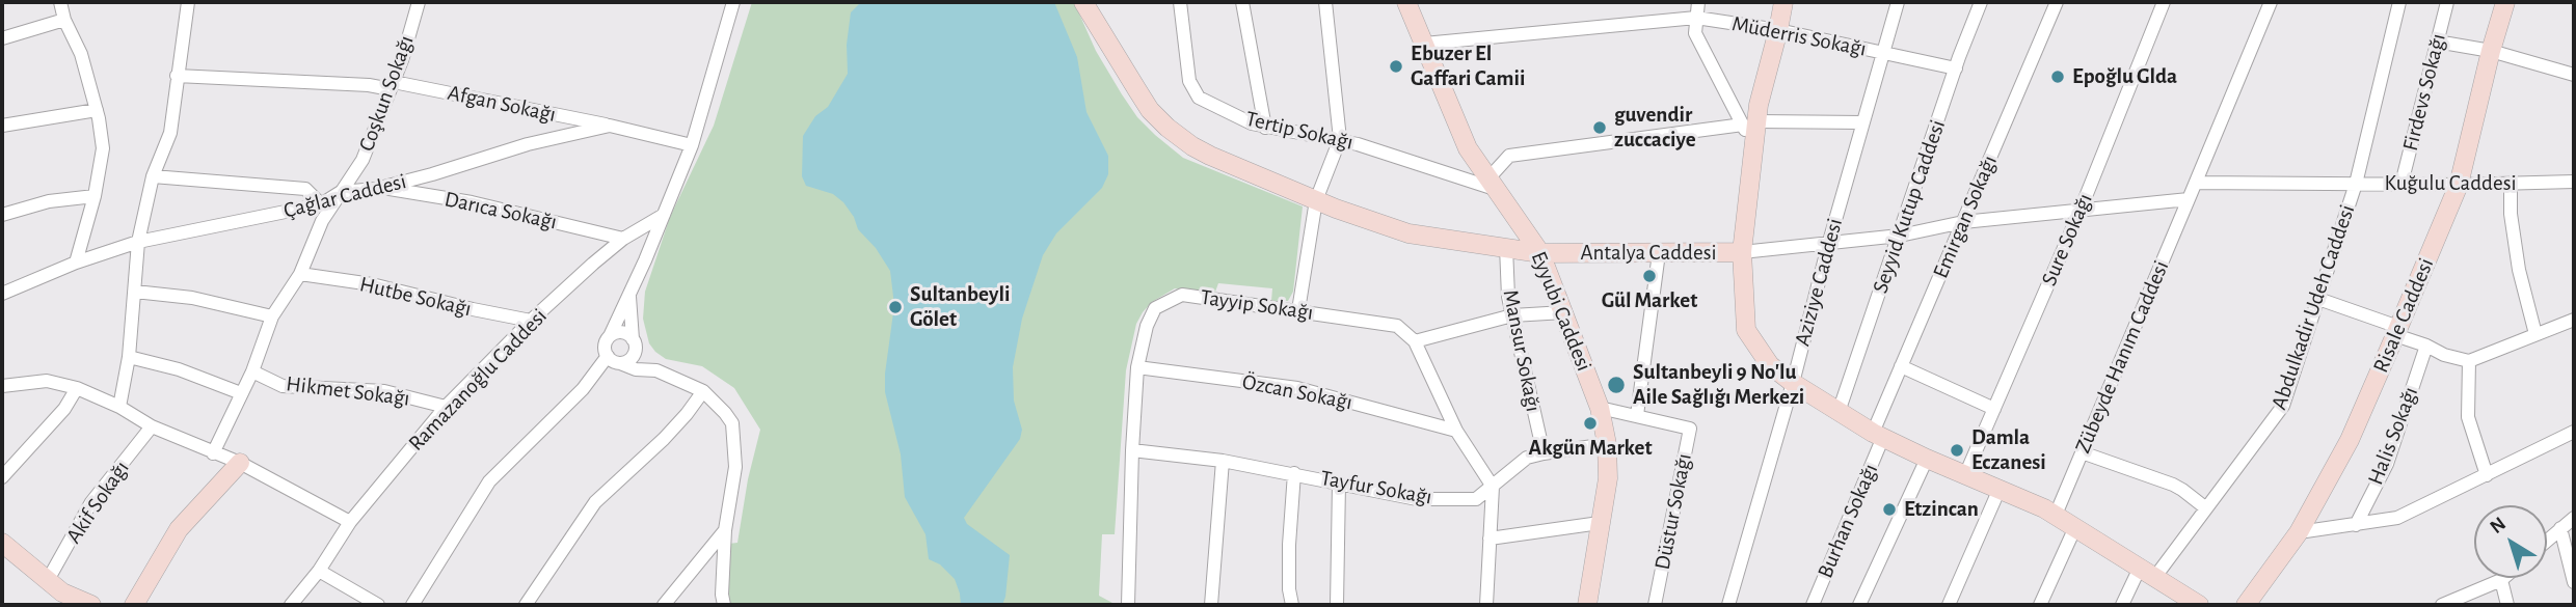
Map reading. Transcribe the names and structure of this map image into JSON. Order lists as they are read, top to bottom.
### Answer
{
  "streets": {
    "street": [
      "Müderris Sokağı",
      "Firdevs Sokağı",
      "Coşkun Sokağı",
      "Afgan Sokağı",
      "Tertip Sokağı",
      "Kuğulu Caddesi",
      "Çağlar Caddesi",
      "Seyyid Kutup Caddesi",
      "Darıca Sokağı",
      "Emirgan Sokağı",
      "Sure Sokağı",
      "Antalya Caddesi",
      "Aziziye Caddesi",
      "Hutbe Sokağı",
      "Tayyip Sokağı",
      "Abdulkadir Udeh Caddesi",
      "Eyyubi Caddesi",
      "Risale Caddesi",
      "Mansur Sokağı",
      "Zübeyde Hanım Caddesi",
      "Ramazanoğlu Caddesi",
      "Hikmet Sokağı",
      "Özcan Sokağı",
      "Halis Sokağı",
      "Tayfur Sokağı",
      "Akif Sokağı",
      "Düstur Sokağı",
      "Burhan Sokağı"
    ]
  },
  "crossings": [
    ["Müderris Sokağı", "Seyyid Kutup Caddesi"],
    ["Müderris Sokağı", "Aziziye Caddesi"],
    ["Müderris Sokağı", "Eyyubi Caddesi"],
    ["Firdevs Sokağı", "Kuğulu Caddesi"],
    ["Coşkun Sokağı", "Afgan Sokağı"],
    ["Coşkun Sokağı", "Çağlar Caddesi"],
    ["Coşkun Sokağı", "Hutbe Sokağı"],
    ["Coşkun Sokağı", "Hikmet Sokağı"],
    ["Afgan Sokağı", "Çağlar Caddesi"],
    ["Tertip Sokağı", "Eyyubi Caddesi"],
    ["Kuğulu Caddesi", "Abdulkadir Udeh Caddesi"],
    ["Kuğulu Caddesi", "Risale Caddesi"],
    ["Kuğulu Caddesi", "Zübeyde Hanım Caddesi"],
    ["Çağlar Caddesi", "Darıca Sokağı"],
    ["Seyyid Kutup Caddesi", "Antalya Caddesi"],
    ["Darıca Sokağı", "Ramazanoğlu Caddesi"],
    ["Emirgan Sokağı", "Antalya Caddesi"],
    ["Emirgan Sokağı", "Burhan Sokağı"],
    ["Sure Sokağı", "Antalya Caddesi"],
    ["Antalya Caddesi", "Aziziye Caddesi"],
    ["Antalya Caddesi", "Abdulkadir Udeh Caddesi"],
    ["Antalya Caddesi", "Eyyubi Caddesi"],
    ["Antalya Caddesi", "Mansur Sokağı"],
    ["Antalya Caddesi", "Zübeyde Hanım Caddesi"],
    ["Antalya Caddesi", "Burhan Sokağı"],
    ["Hutbe Sokağı", "Ramazanoğlu Caddesi"],
    ["Tayyip Sokağı", "Özcan Sokağı"],
    ["Tayyip Sokağı", "Tayfur Sokağı"],
    ["Eyyubi Caddesi", "Tayfur Sokağı"],
    ["Eyyubi Caddesi", "Düstur Sokağı"],
    ["Mansur Sokağı", "Tayfur Sokağı"],
    ["Ramazanoğlu Caddesi", "Hikmet Sokağı"]
  ],
  "places": [
    "Ebuzer El Gaffari Camii",
    "Epoğlu Glda",
    "guvendir zuccaciye",
    "Gül Market",
    "Sultanbeyli Gölet",
    "Sultanbeyli 9 No'lu Aile Sağlığı Merkezi",
    "Akgün Market",
    "Damla Eczanesi",
    "Etzincan"
  ],
  "north": "top left"
}
